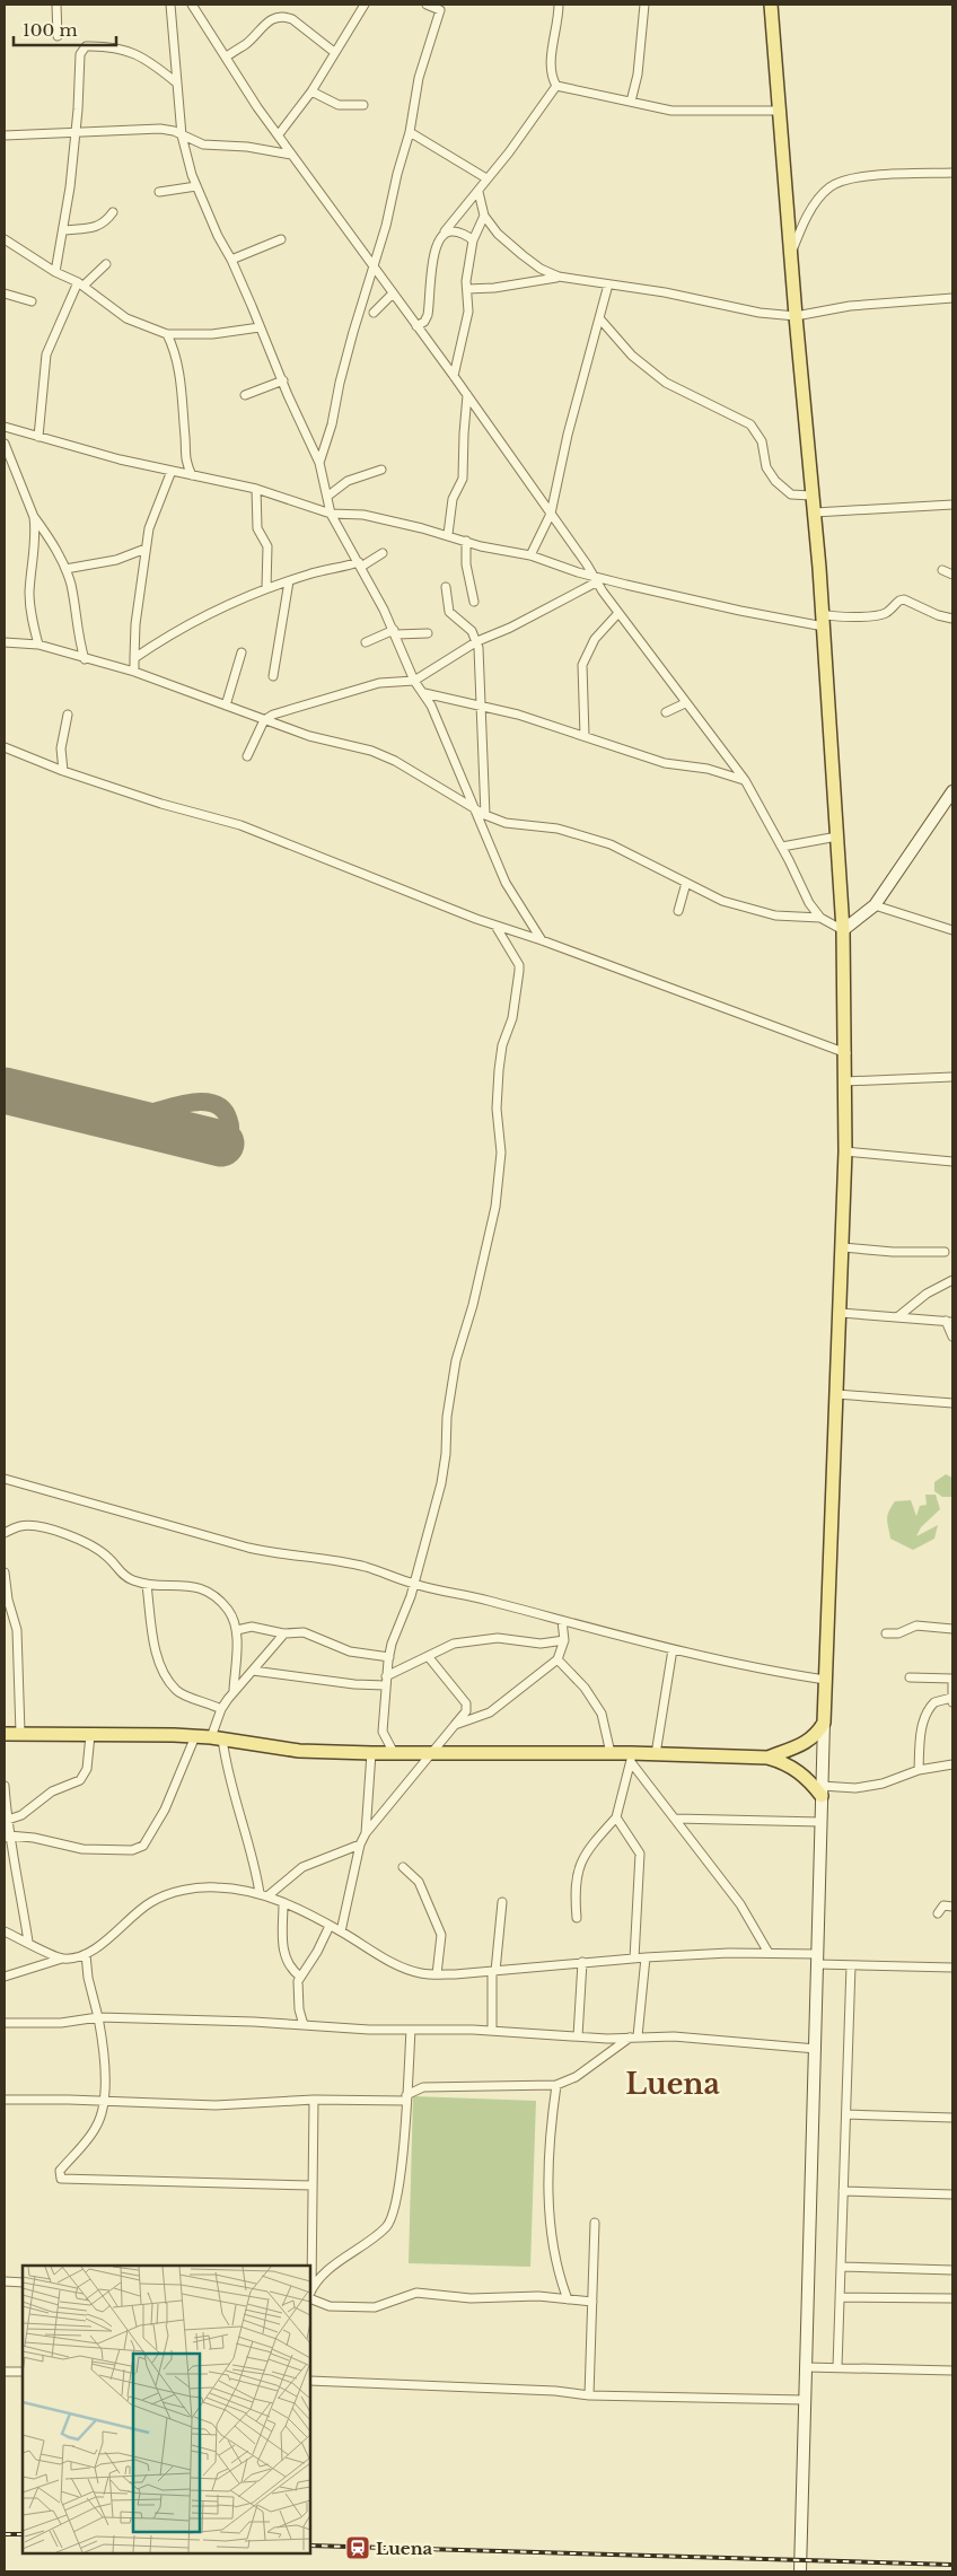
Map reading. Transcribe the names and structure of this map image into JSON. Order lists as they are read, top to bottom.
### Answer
{
  "districts": ["Luena"],
  "places": {
    "station": ["Luena"]
  },
  "scale_bar": "100 m"
}
